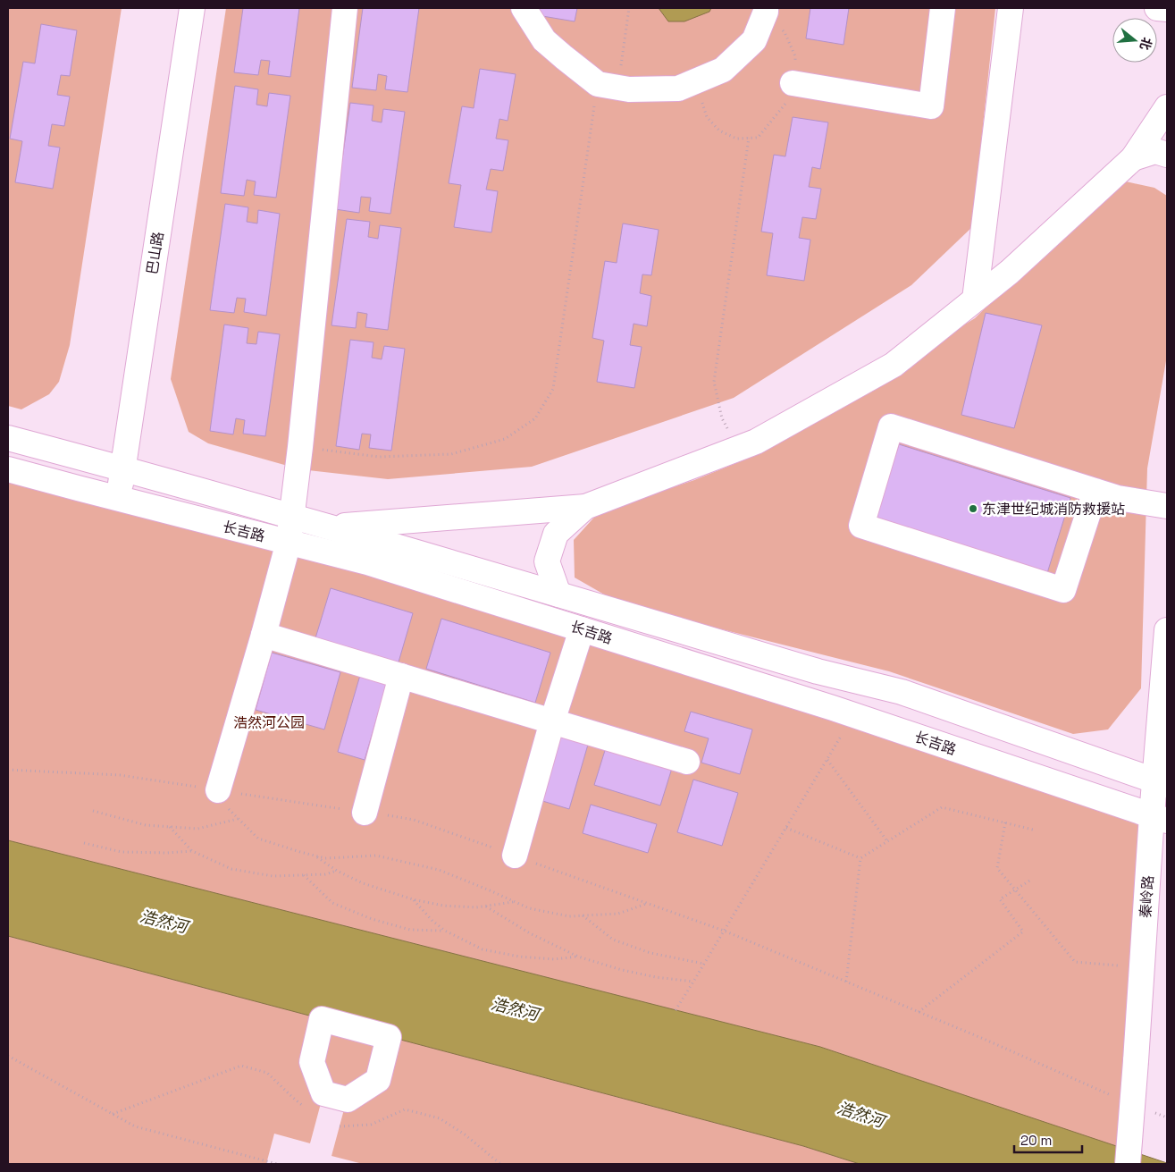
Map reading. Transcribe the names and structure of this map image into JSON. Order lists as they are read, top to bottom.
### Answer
{
  "streets": {
    "street": ["巴山路", "长吉路", "秦岭路"]
  },
  "crossings": [
    ["巴山路", "长吉路"],
    ["长吉路", "秦岭路"]
  ],
  "water": ["浩然河"],
  "parks": ["浩然河公园"],
  "places": ["东津世纪城消防救援站"],
  "scale_bar": "20 m",
  "north": "right"
}
